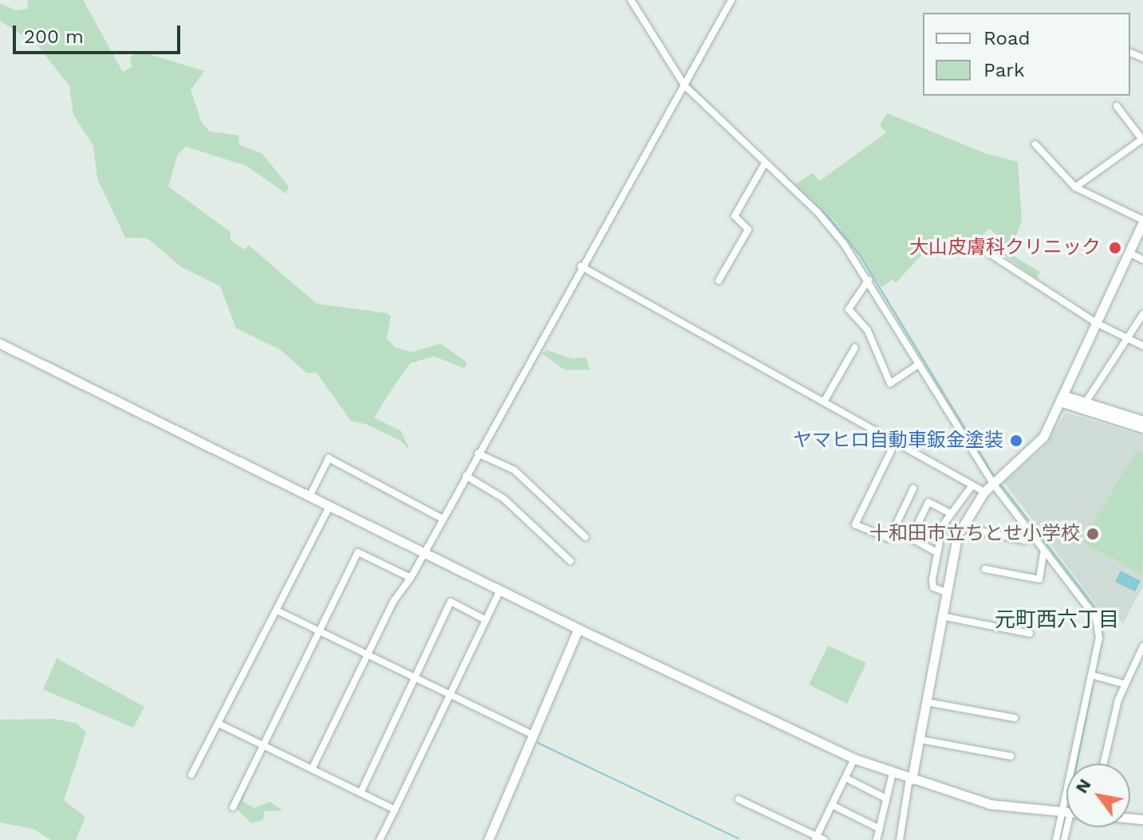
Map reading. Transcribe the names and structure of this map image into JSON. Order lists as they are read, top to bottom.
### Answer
{
  "districts": ["元町西六丁目"],
  "places": ["大山皮膚科クリニック", "ヤマヒロ自動車鈑金塗装", "十和田市立ちとせ小学校"],
  "legend": ["Road", "Park"],
  "scale_bar": "200 m",
  "north": "top left"
}
